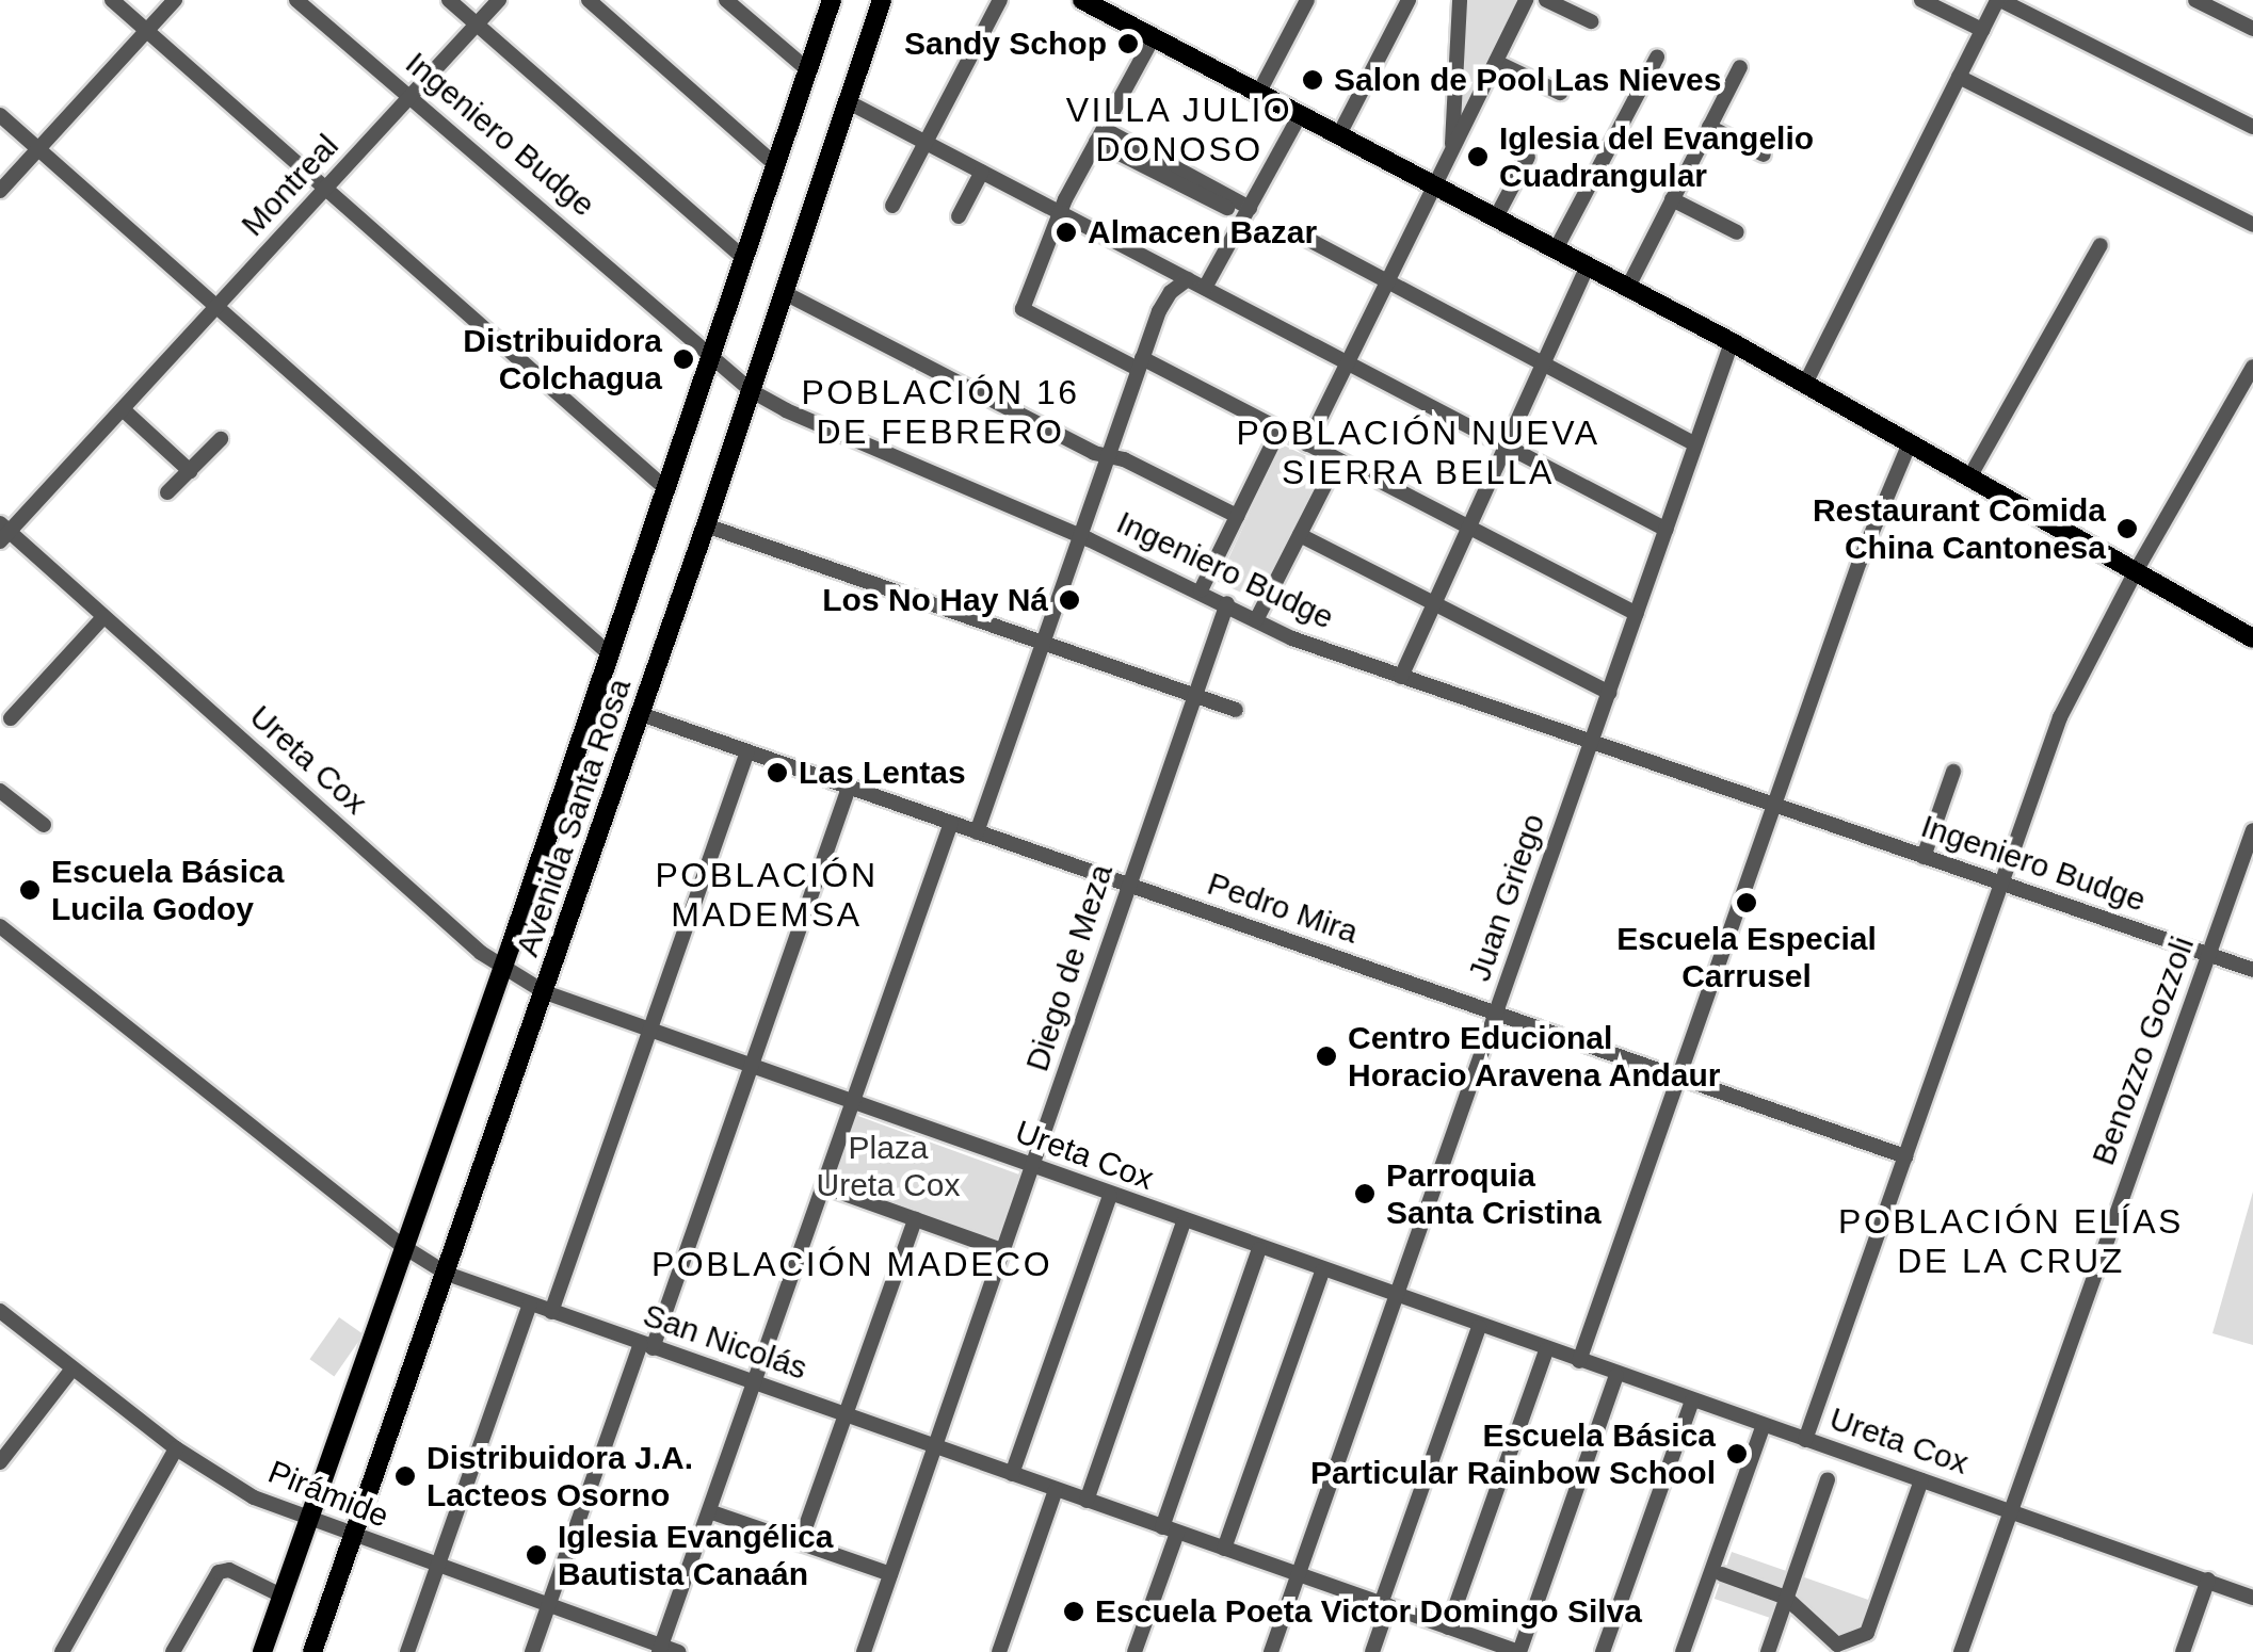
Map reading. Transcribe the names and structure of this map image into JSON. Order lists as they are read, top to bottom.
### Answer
{
  "streets": {
    "main road": ["Avenida Santa Rosa"],
    "street": [
      "Ingeniero Budge",
      "Montreal",
      "Ureta Cox",
      "Juan Griego",
      "Pedro Mira",
      "Diego de Meza",
      "Benozzo Gozzoli",
      "San Nicolás",
      "Pirámide"
    ]
  },
  "crossings": [
    ["Ingeniero Budge", "Montreal"],
    ["Ingeniero Budge", "Avenida Santa Rosa"],
    ["Ingeniero Budge", "Juan Griego"],
    ["Ingeniero Budge", "Diego de Meza"],
    ["Ingeniero Budge", "Benozzo Gozzoli"],
    ["Montreal", "Ureta Cox"],
    ["Ureta Cox", "Avenida Santa Rosa"],
    ["Ureta Cox", "Juan Griego"],
    ["Ureta Cox", "Diego de Meza"],
    ["Ureta Cox", "Benozzo Gozzoli"],
    ["Avenida Santa Rosa", "Pedro Mira"],
    ["Avenida Santa Rosa", "San Nicolás"],
    ["Avenida Santa Rosa", "Pirámide"],
    ["Juan Griego", "Pedro Mira"],
    ["Juan Griego", "San Nicolás"],
    ["Pedro Mira", "Diego de Meza"],
    ["Diego de Meza", "San Nicolás"]
  ],
  "districts": [
    "VILLA JULIO DONOSO",
    "POBLACIÓN 16 DE FEBRERO",
    "POBLACIÓN NUEVA SIERRA BELLA",
    "POBLACIÓN MADEMSA",
    "POBLACIÓN ELÍAS DE LA CRUZ",
    "POBLACIÓN MADECO"
  ],
  "parks": ["Plaza Ureta Cox"],
  "places": [
    "Sandy Schop",
    "Salon de Pool Las Nieves",
    "Iglesia del Evangelio Cuadrangular",
    "Almacen Bazar",
    "Distribuidora Colchagua",
    "Restaurant Comida China Cantonesa",
    "Los No Hay Ná",
    "Las Lentas",
    "Escuela Básica Lucila Godoy",
    "Escuela Especial Carrusel",
    "Centro Educional Horacio Aravena Andaur",
    "Parroquia Santa Cristina",
    "Escuela Básica Particular Rainbow School",
    "Distribuidora J.A. Lacteos Osorno",
    "Iglesia Evangélica Bautista Canaán",
    "Escuela Poeta Victor Domingo Silva"
  ]
}
